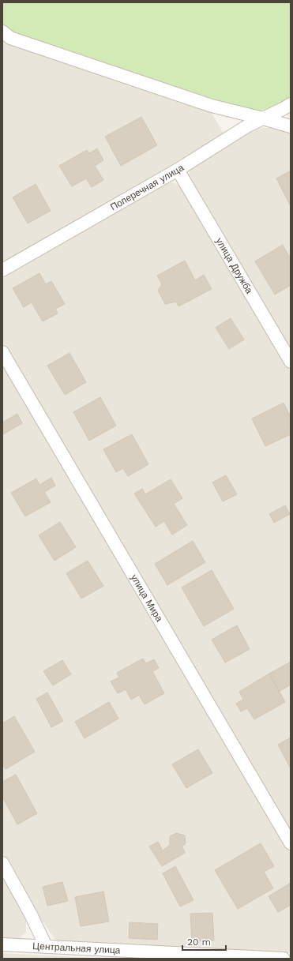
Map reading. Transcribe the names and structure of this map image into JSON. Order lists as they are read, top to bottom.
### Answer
{
  "streets": {
    "street": [
      "Поперечная улица",
      "улица Дружба",
      "улица Мира",
      "Центральная улица"
    ]
  },
  "crossings": [
    ["Поперечная улица", "улица Дружба"]
  ],
  "scale_bar": "20 m"
}
